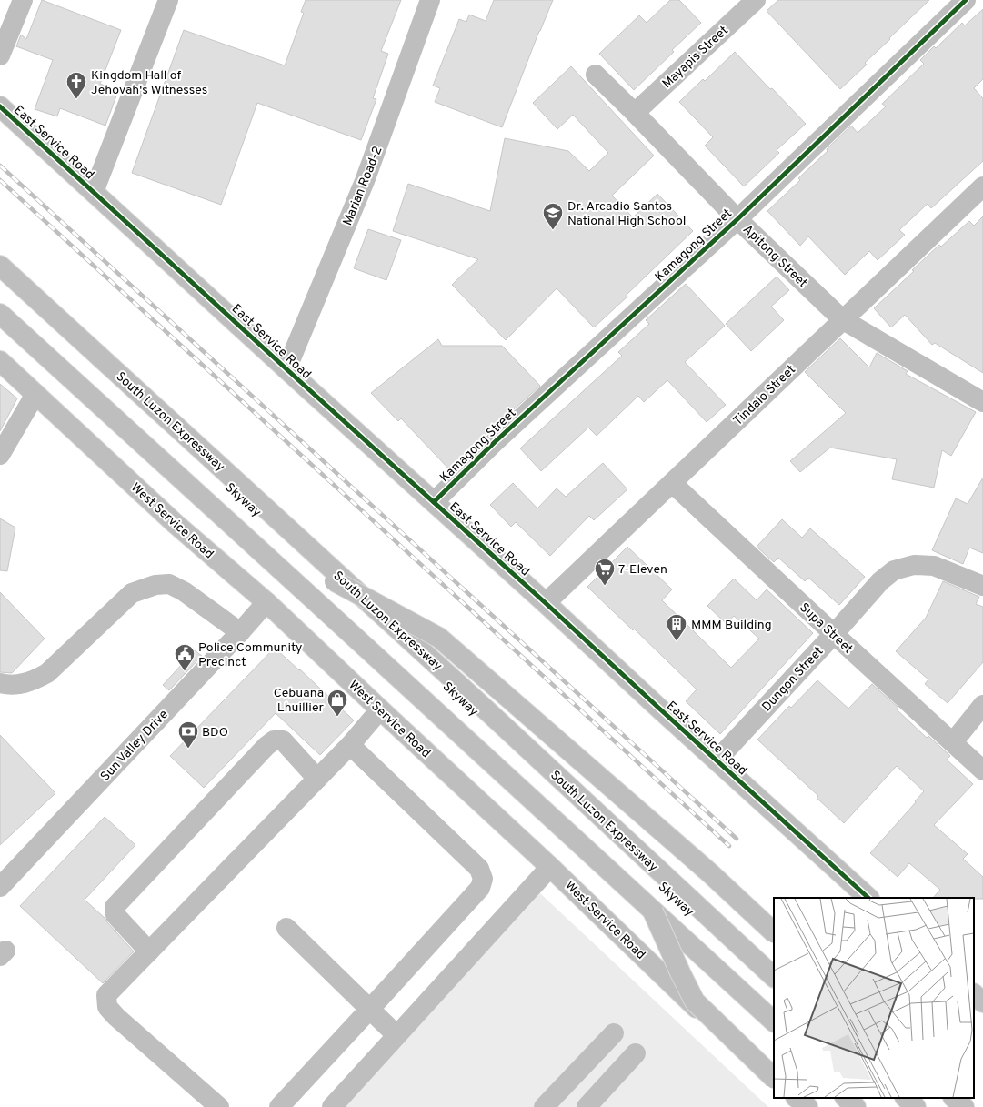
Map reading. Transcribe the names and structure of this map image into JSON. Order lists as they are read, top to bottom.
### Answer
{
  "streets": {
    "main road": [
      "Mayapis Street",
      "East Service Road",
      "Marian Road-2",
      "Kamagong Street",
      "Apitong Street",
      "Tindalo Street",
      "South Luzon Expressway",
      "Skyway",
      "West Service Road",
      "Supa Street",
      "Dungon Street",
      "Sun Valley Drive"
    ]
  },
  "crossings": [
    ["Mayapis Street", "Apitong Street"],
    ["East Service Road", "Marian Road-2"],
    ["East Service Road", "Kamagong Street"],
    ["East Service Road", "Tindalo Street"],
    ["East Service Road", "Dungon Street"],
    ["Kamagong Street", "Apitong Street"],
    ["Apitong Street", "Tindalo Street"],
    ["Tindalo Street", "Supa Street"],
    ["West Service Road", "Sun Valley Drive"],
    ["Supa Street", "Dungon Street"]
  ],
  "places": {
    "church": ["Kingdom Hall of Jehovah's Witnesses"],
    "school or university": ["Dr. Arcadio Santos National High School"],
    "supermarket": ["7-Eleven"],
    "building": ["MMM Building"],
    "public building": ["Police Community Precinct"],
    "shop": ["Cebuana Lhuillier"],
    "bank": ["BDO"]
  }
}
